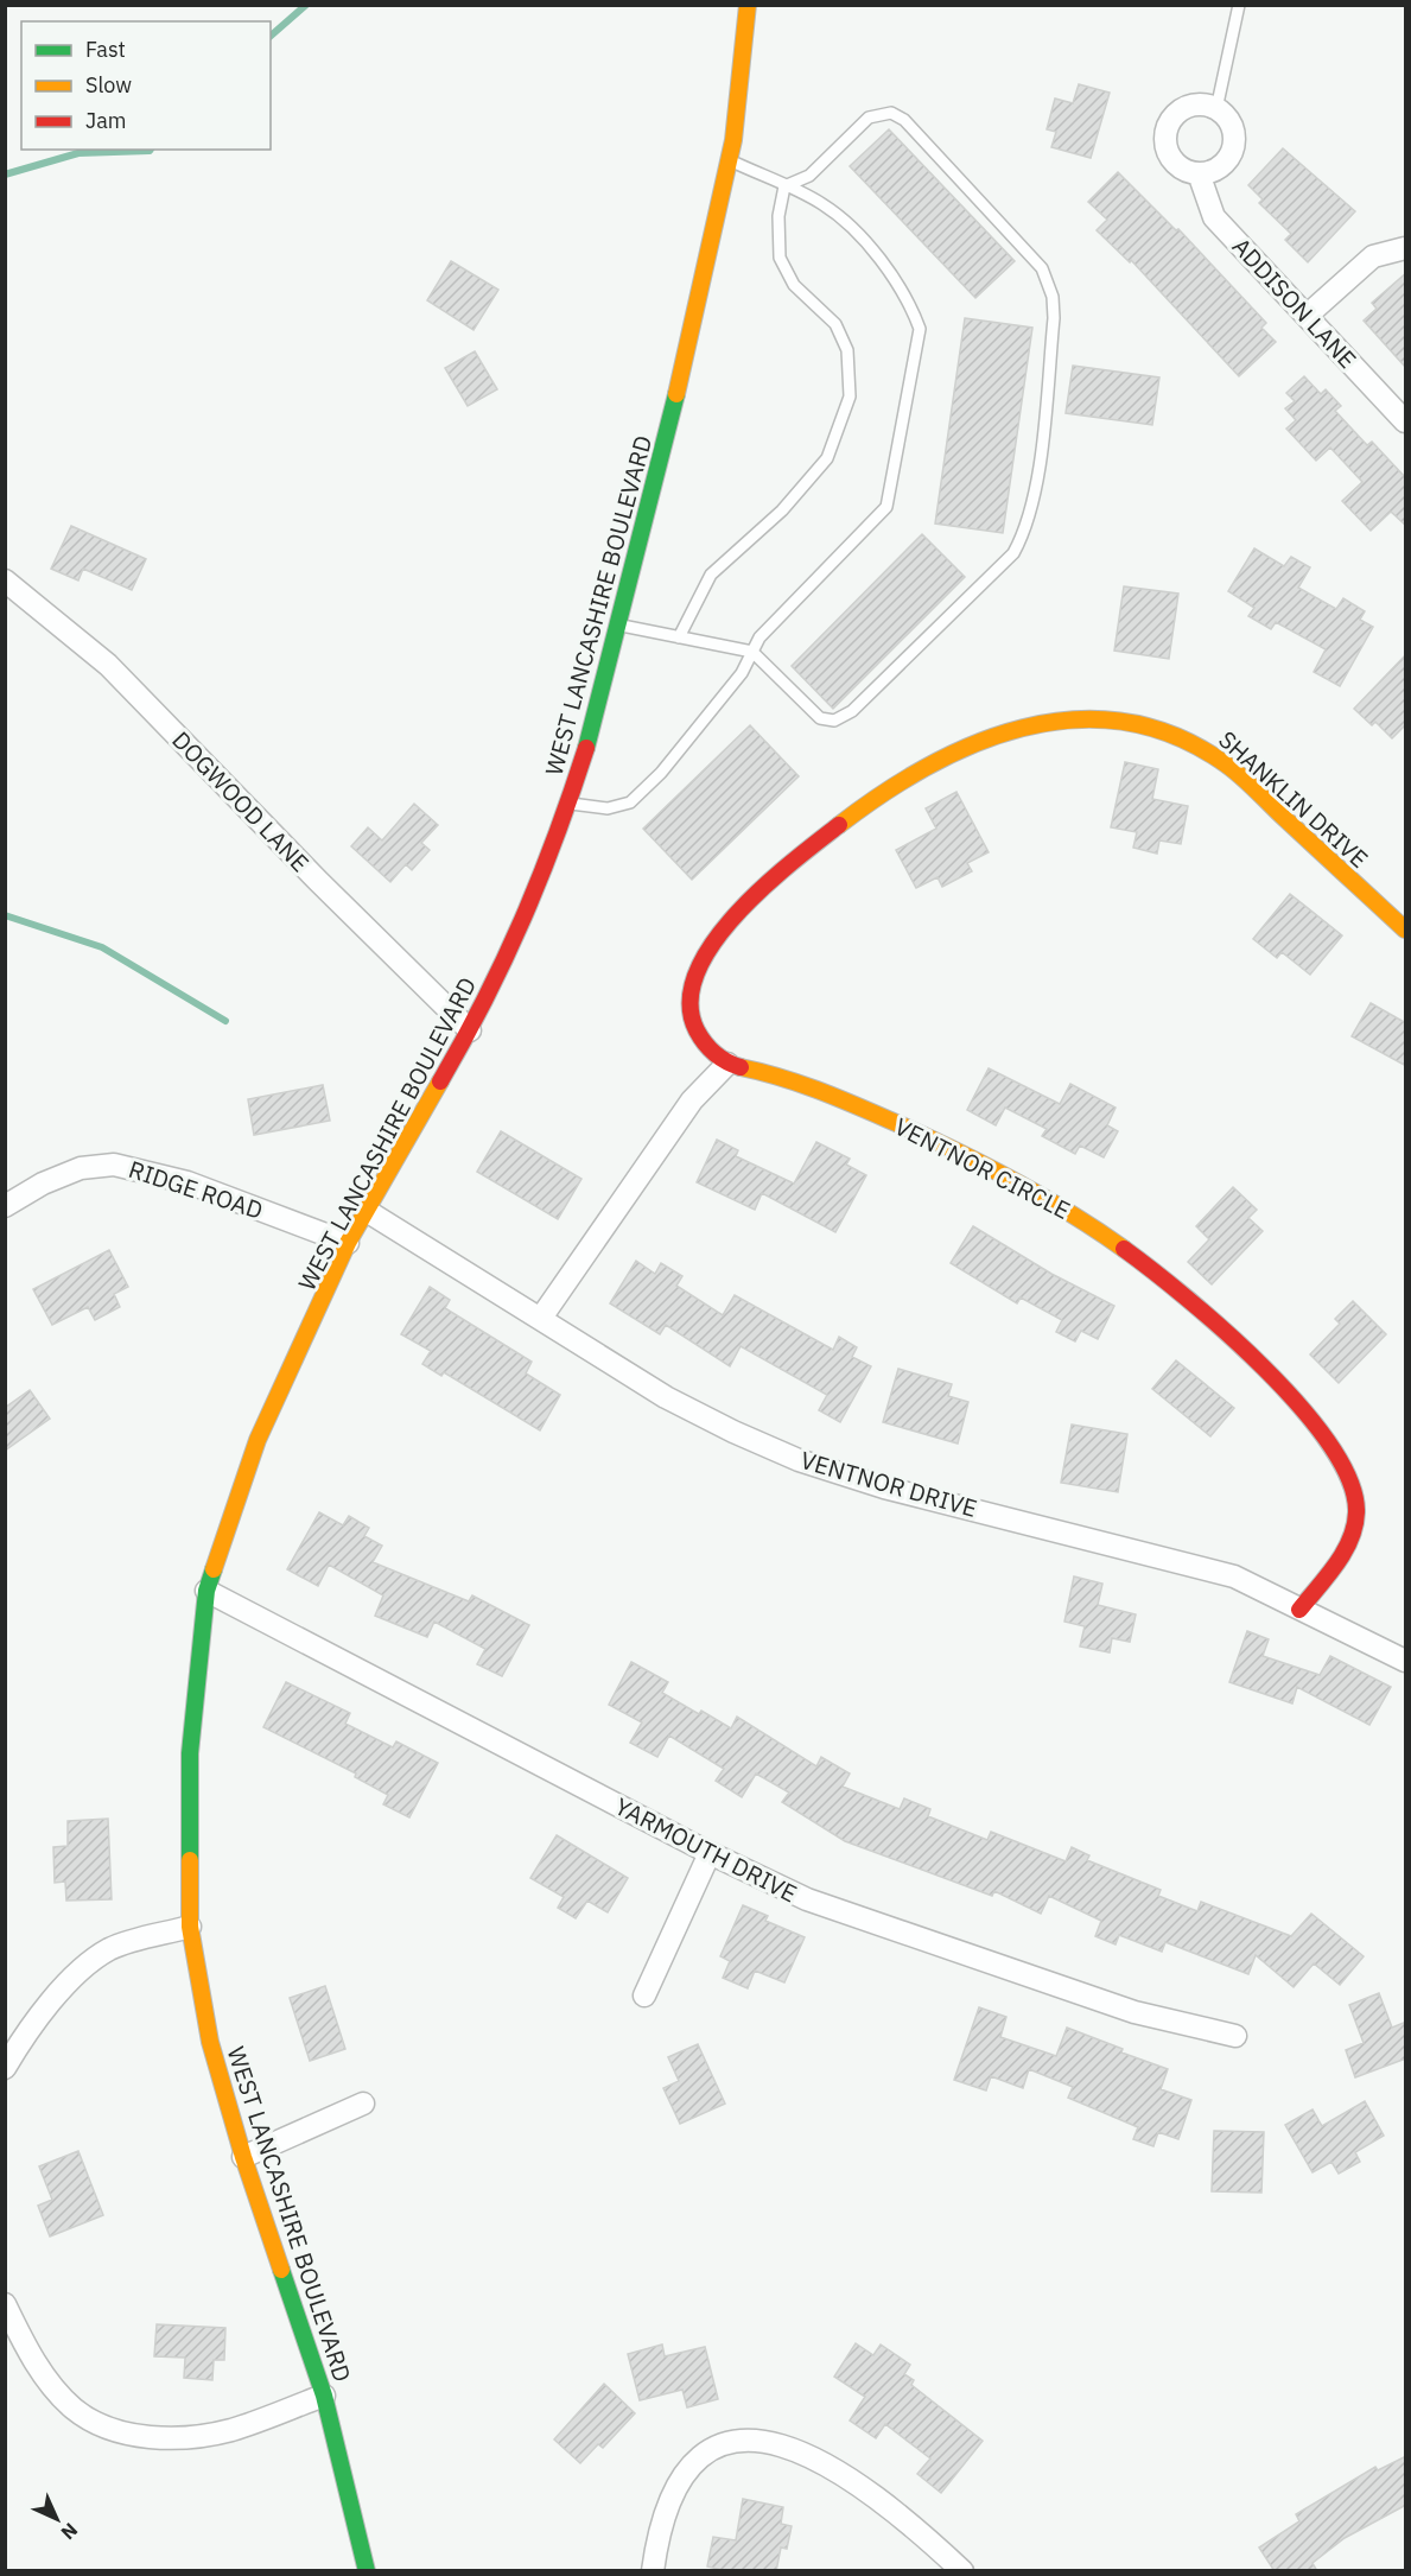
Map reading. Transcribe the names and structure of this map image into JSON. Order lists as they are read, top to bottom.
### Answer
{
  "streets": {
    "main road": ["WEST LANCASHIRE BOULEVARD", "SHANKLIN DRIVE", "VENTNOR CIRCLE"],
    "street": [
      "ADDISON LANE",
      "DOGWOOD LANE",
      "RIDGE ROAD",
      "VENTNOR DRIVE",
      "YARMOUTH DRIVE"
    ]
  },
  "crossings": [
    ["WEST LANCASHIRE BOULEVARD", "DOGWOOD LANE"],
    ["WEST LANCASHIRE BOULEVARD", "RIDGE ROAD"],
    ["WEST LANCASHIRE BOULEVARD", "VENTNOR DRIVE"],
    ["WEST LANCASHIRE BOULEVARD", "YARMOUTH DRIVE"],
    ["SHANKLIN DRIVE", "VENTNOR CIRCLE"],
    ["VENTNOR CIRCLE", "VENTNOR DRIVE"]
  ],
  "legend": ["Fast", "Slow", "Jam"],
  "north": "bottom right"
}
